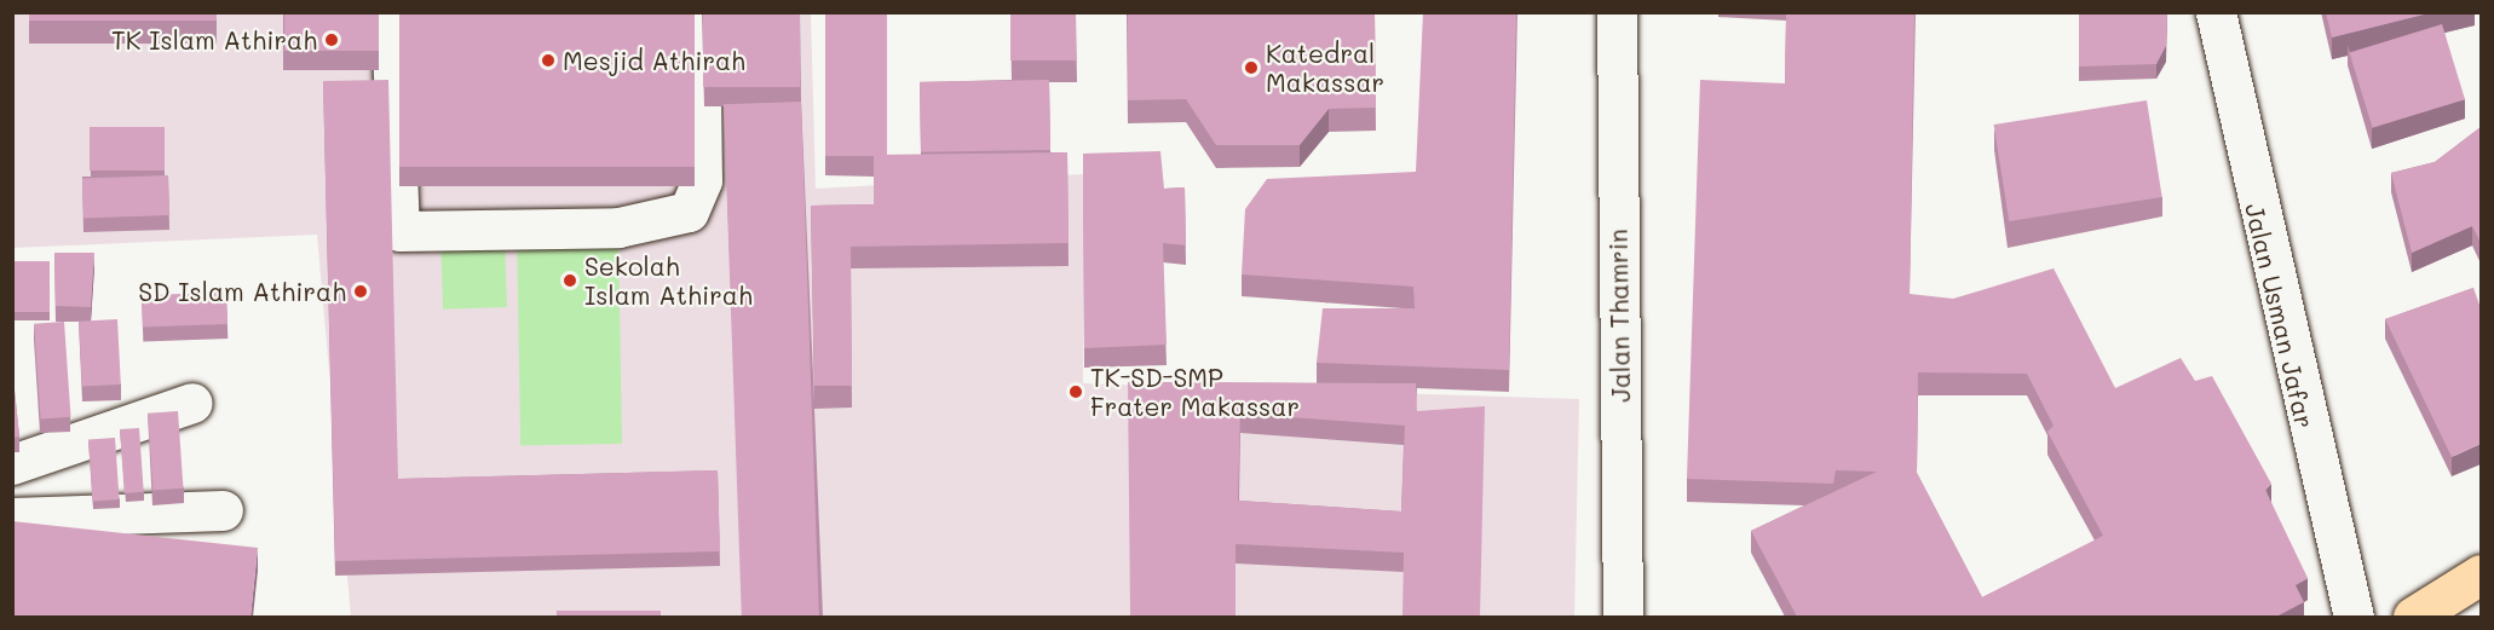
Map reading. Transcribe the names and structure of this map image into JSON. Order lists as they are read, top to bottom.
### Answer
{
  "streets": {
    "street": ["Jalan Thamrin", "Jalan Usman Jafar"]
  },
  "places": [
    "TK Islam Athirah",
    "Mesjid Athirah",
    "Katedral Makassar",
    "Sekolah Islam Athirah",
    "SD Islam Athirah",
    "TK-SD-SMP Frater Makassar"
  ]
}
